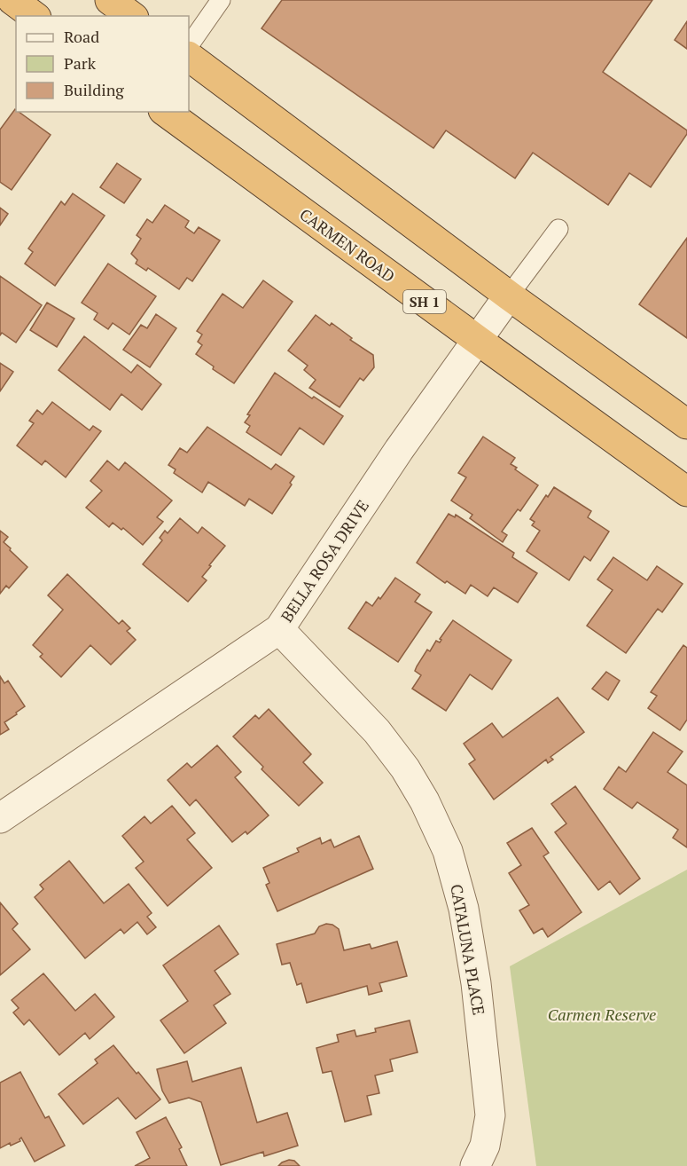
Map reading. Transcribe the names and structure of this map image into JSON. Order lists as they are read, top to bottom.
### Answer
{
  "streets": {
    "highway": ["CARMEN ROAD", "SH 1"],
    "street": ["BELLA ROSA DRIVE", "CATALUNA PLACE"]
  },
  "crossings": [
    ["CARMEN ROAD", "BELLA ROSA DRIVE"],
    ["BELLA ROSA DRIVE", "CATALUNA PLACE"]
  ],
  "parks": ["Carmen Reserve"],
  "legend": ["Road", "Park", "Building"]
}
